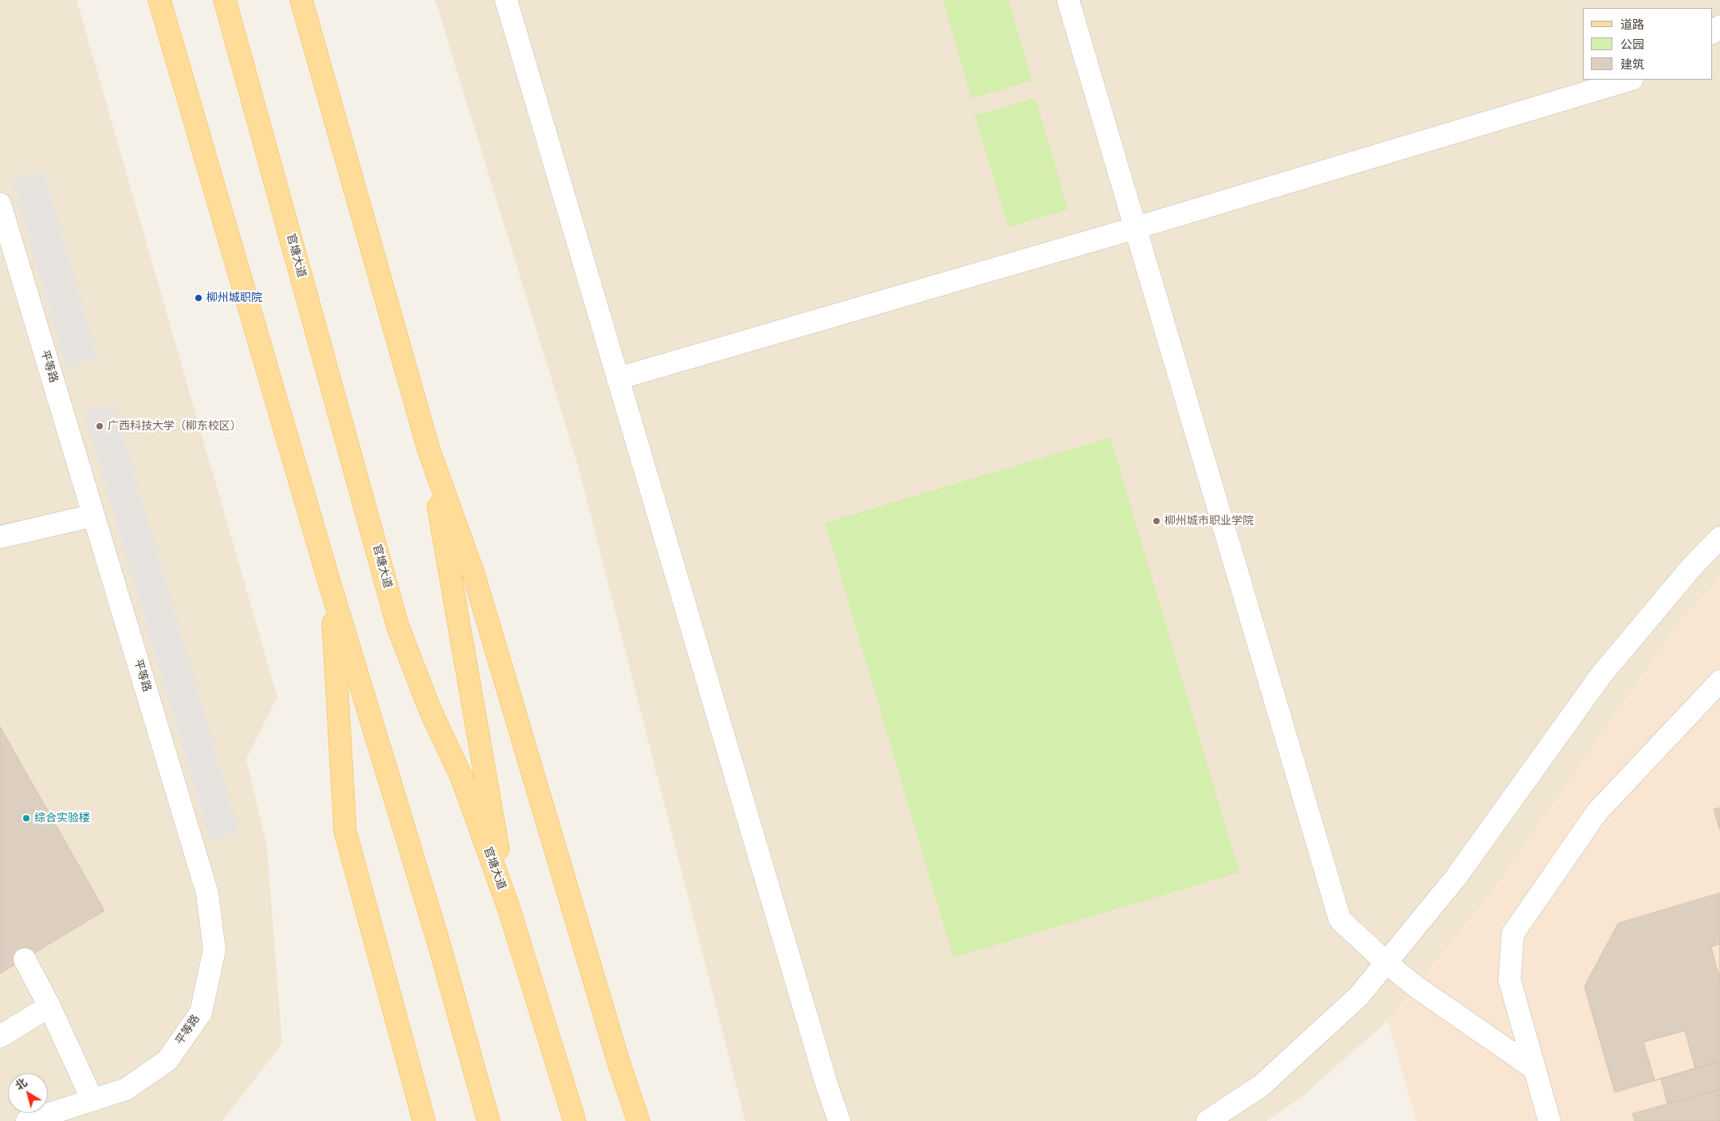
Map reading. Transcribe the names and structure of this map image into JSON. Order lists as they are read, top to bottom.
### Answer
{
  "streets": {
    "main road": ["官塘大道"],
    "lane": ["平等路"]
  },
  "places": [
    "柳州城职院",
    "广西科技大学（柳东校区）",
    "柳州城市职业学院",
    "综合实验楼"
  ],
  "legend": ["道路", "公园", "建筑"],
  "north": "top left"
}
